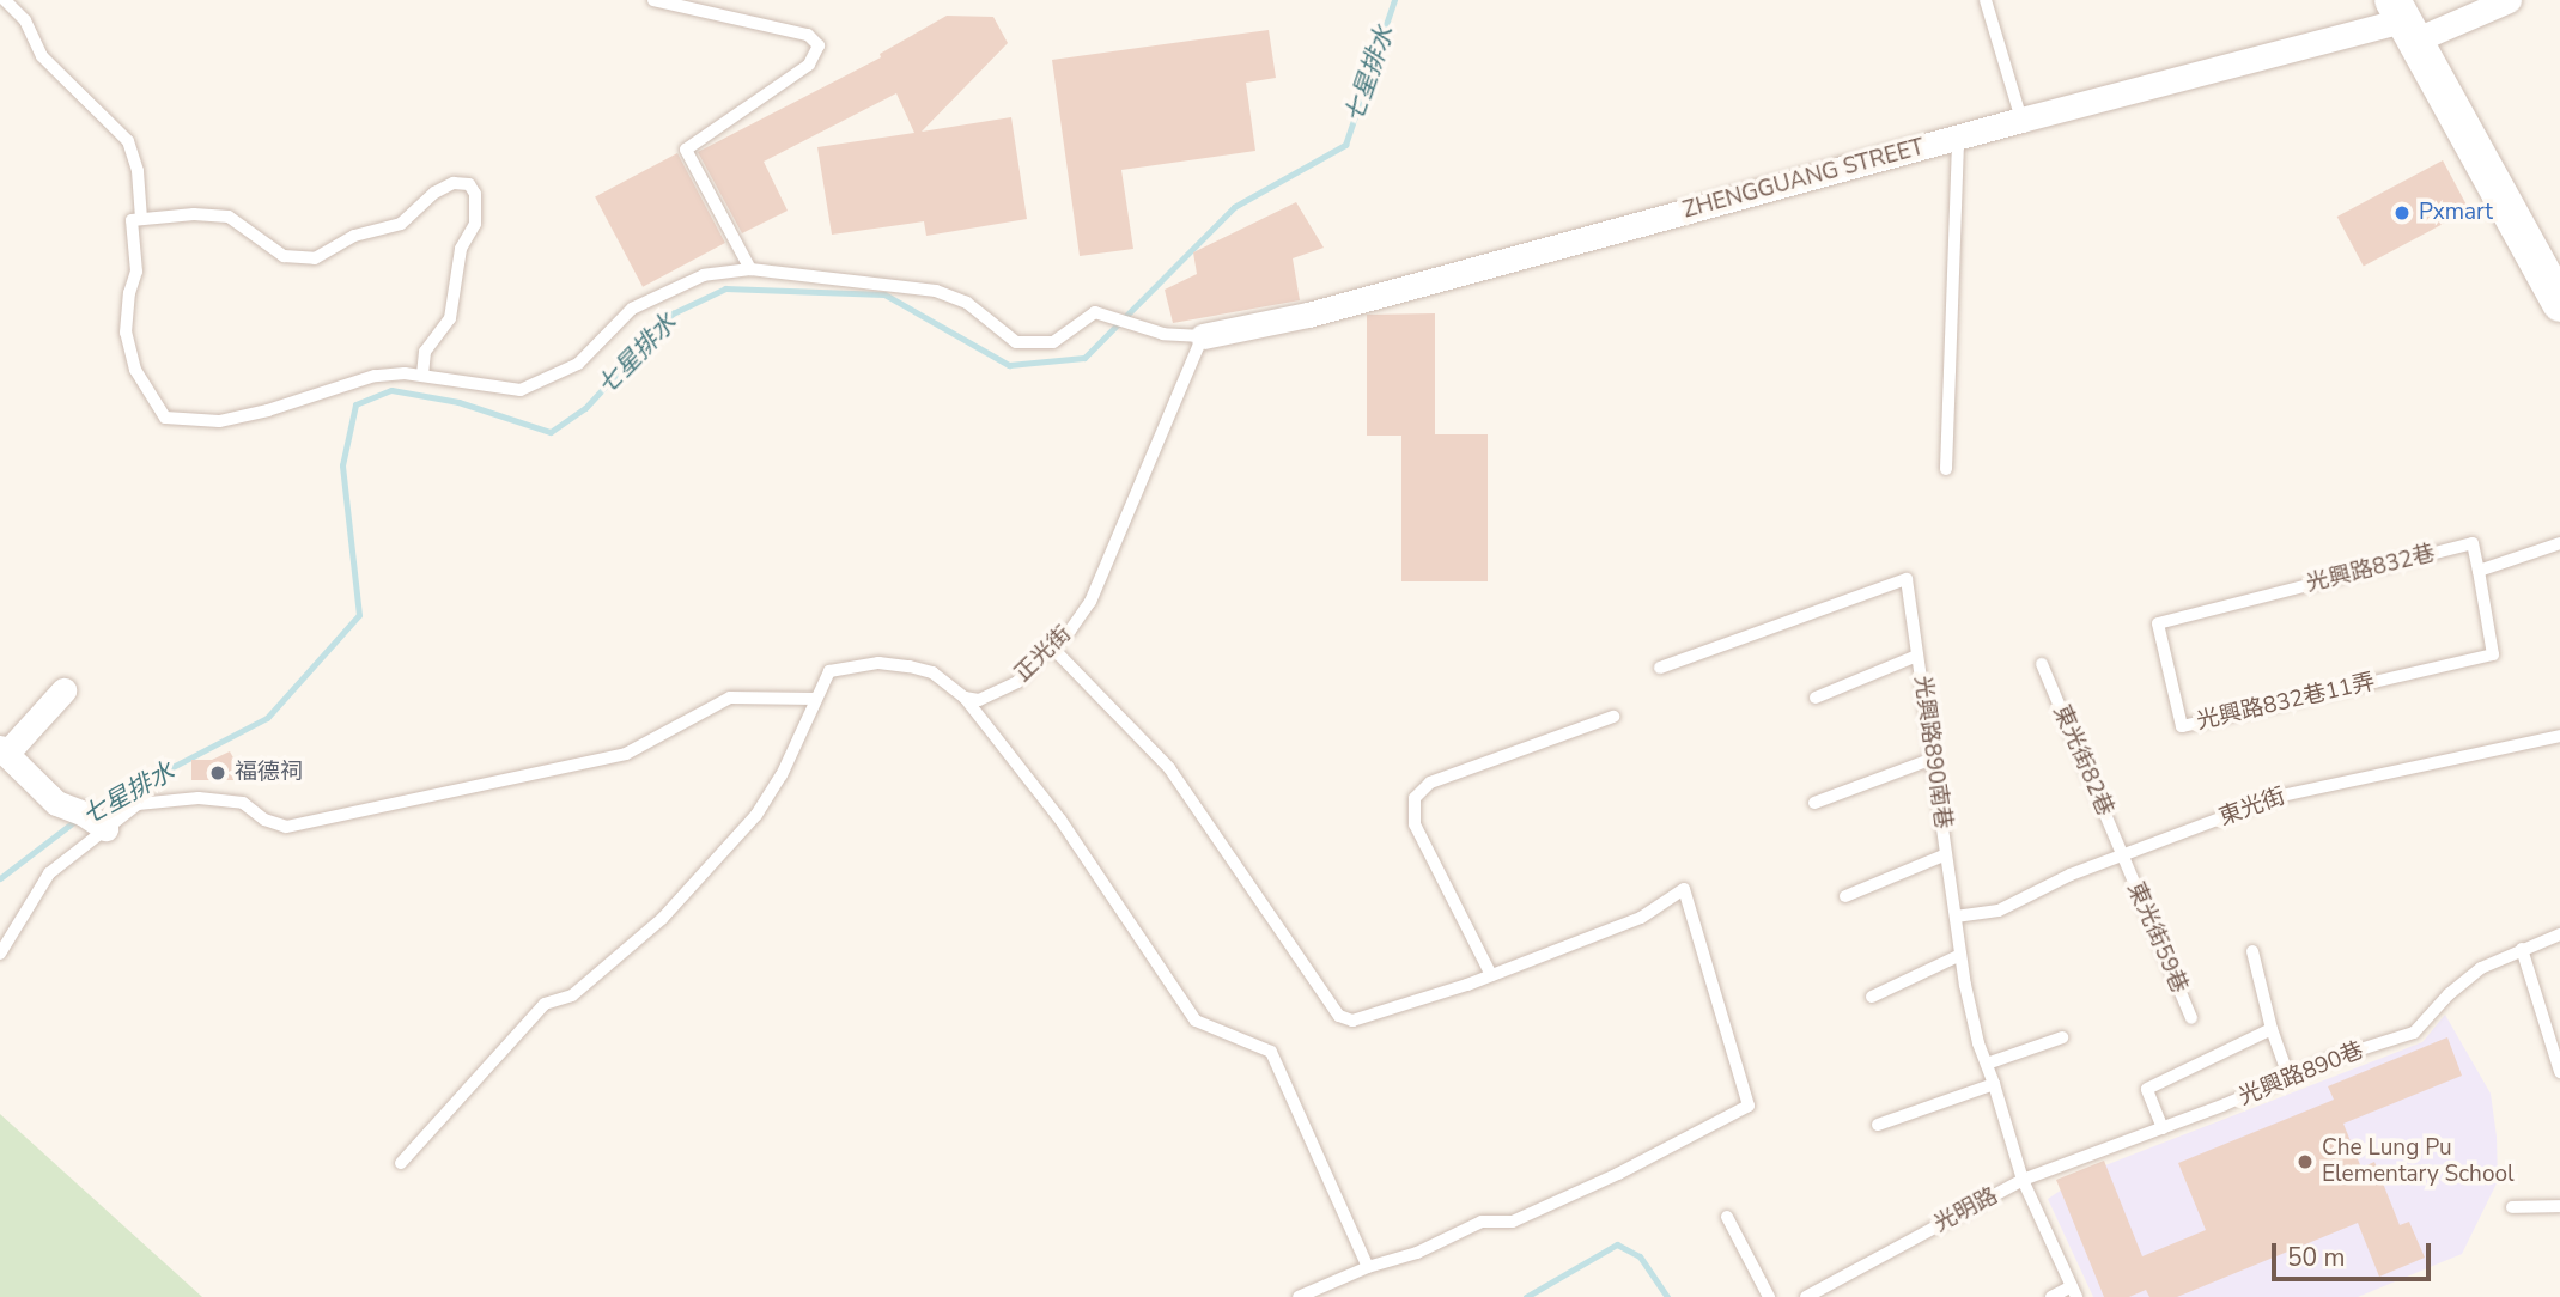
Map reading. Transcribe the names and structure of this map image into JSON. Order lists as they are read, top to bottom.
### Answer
{
  "streets": {
    "street": ["ZHENGGUANG STREET"],
    "lane": [
      "光興路832巷",
      "正光街",
      "光興路832巷11弄",
      "光興路890南巷",
      "東光街82巷",
      "東光街",
      "東光街59巷",
      "光興路890巷",
      "光明路"
    ]
  },
  "crossings": [
    ["ZHENGGUANG STREET", "正光街"],
    ["光興路832巷", "光興路832巷11弄"],
    ["光興路890南巷", "東光街"],
    ["光興路890南巷", "光興路890巷"],
    ["光興路890南巷", "光明路"],
    ["東光街82巷", "東光街"],
    ["東光街82巷", "東光街59巷"],
    ["東光街", "東光街59巷"],
    ["光興路890巷", "光明路"]
  ],
  "water": ["七星排水"],
  "places": ["Pxmart", "福德祠", "Che Lung Pu Elementary School"],
  "scale_bar": "50 m"
}
